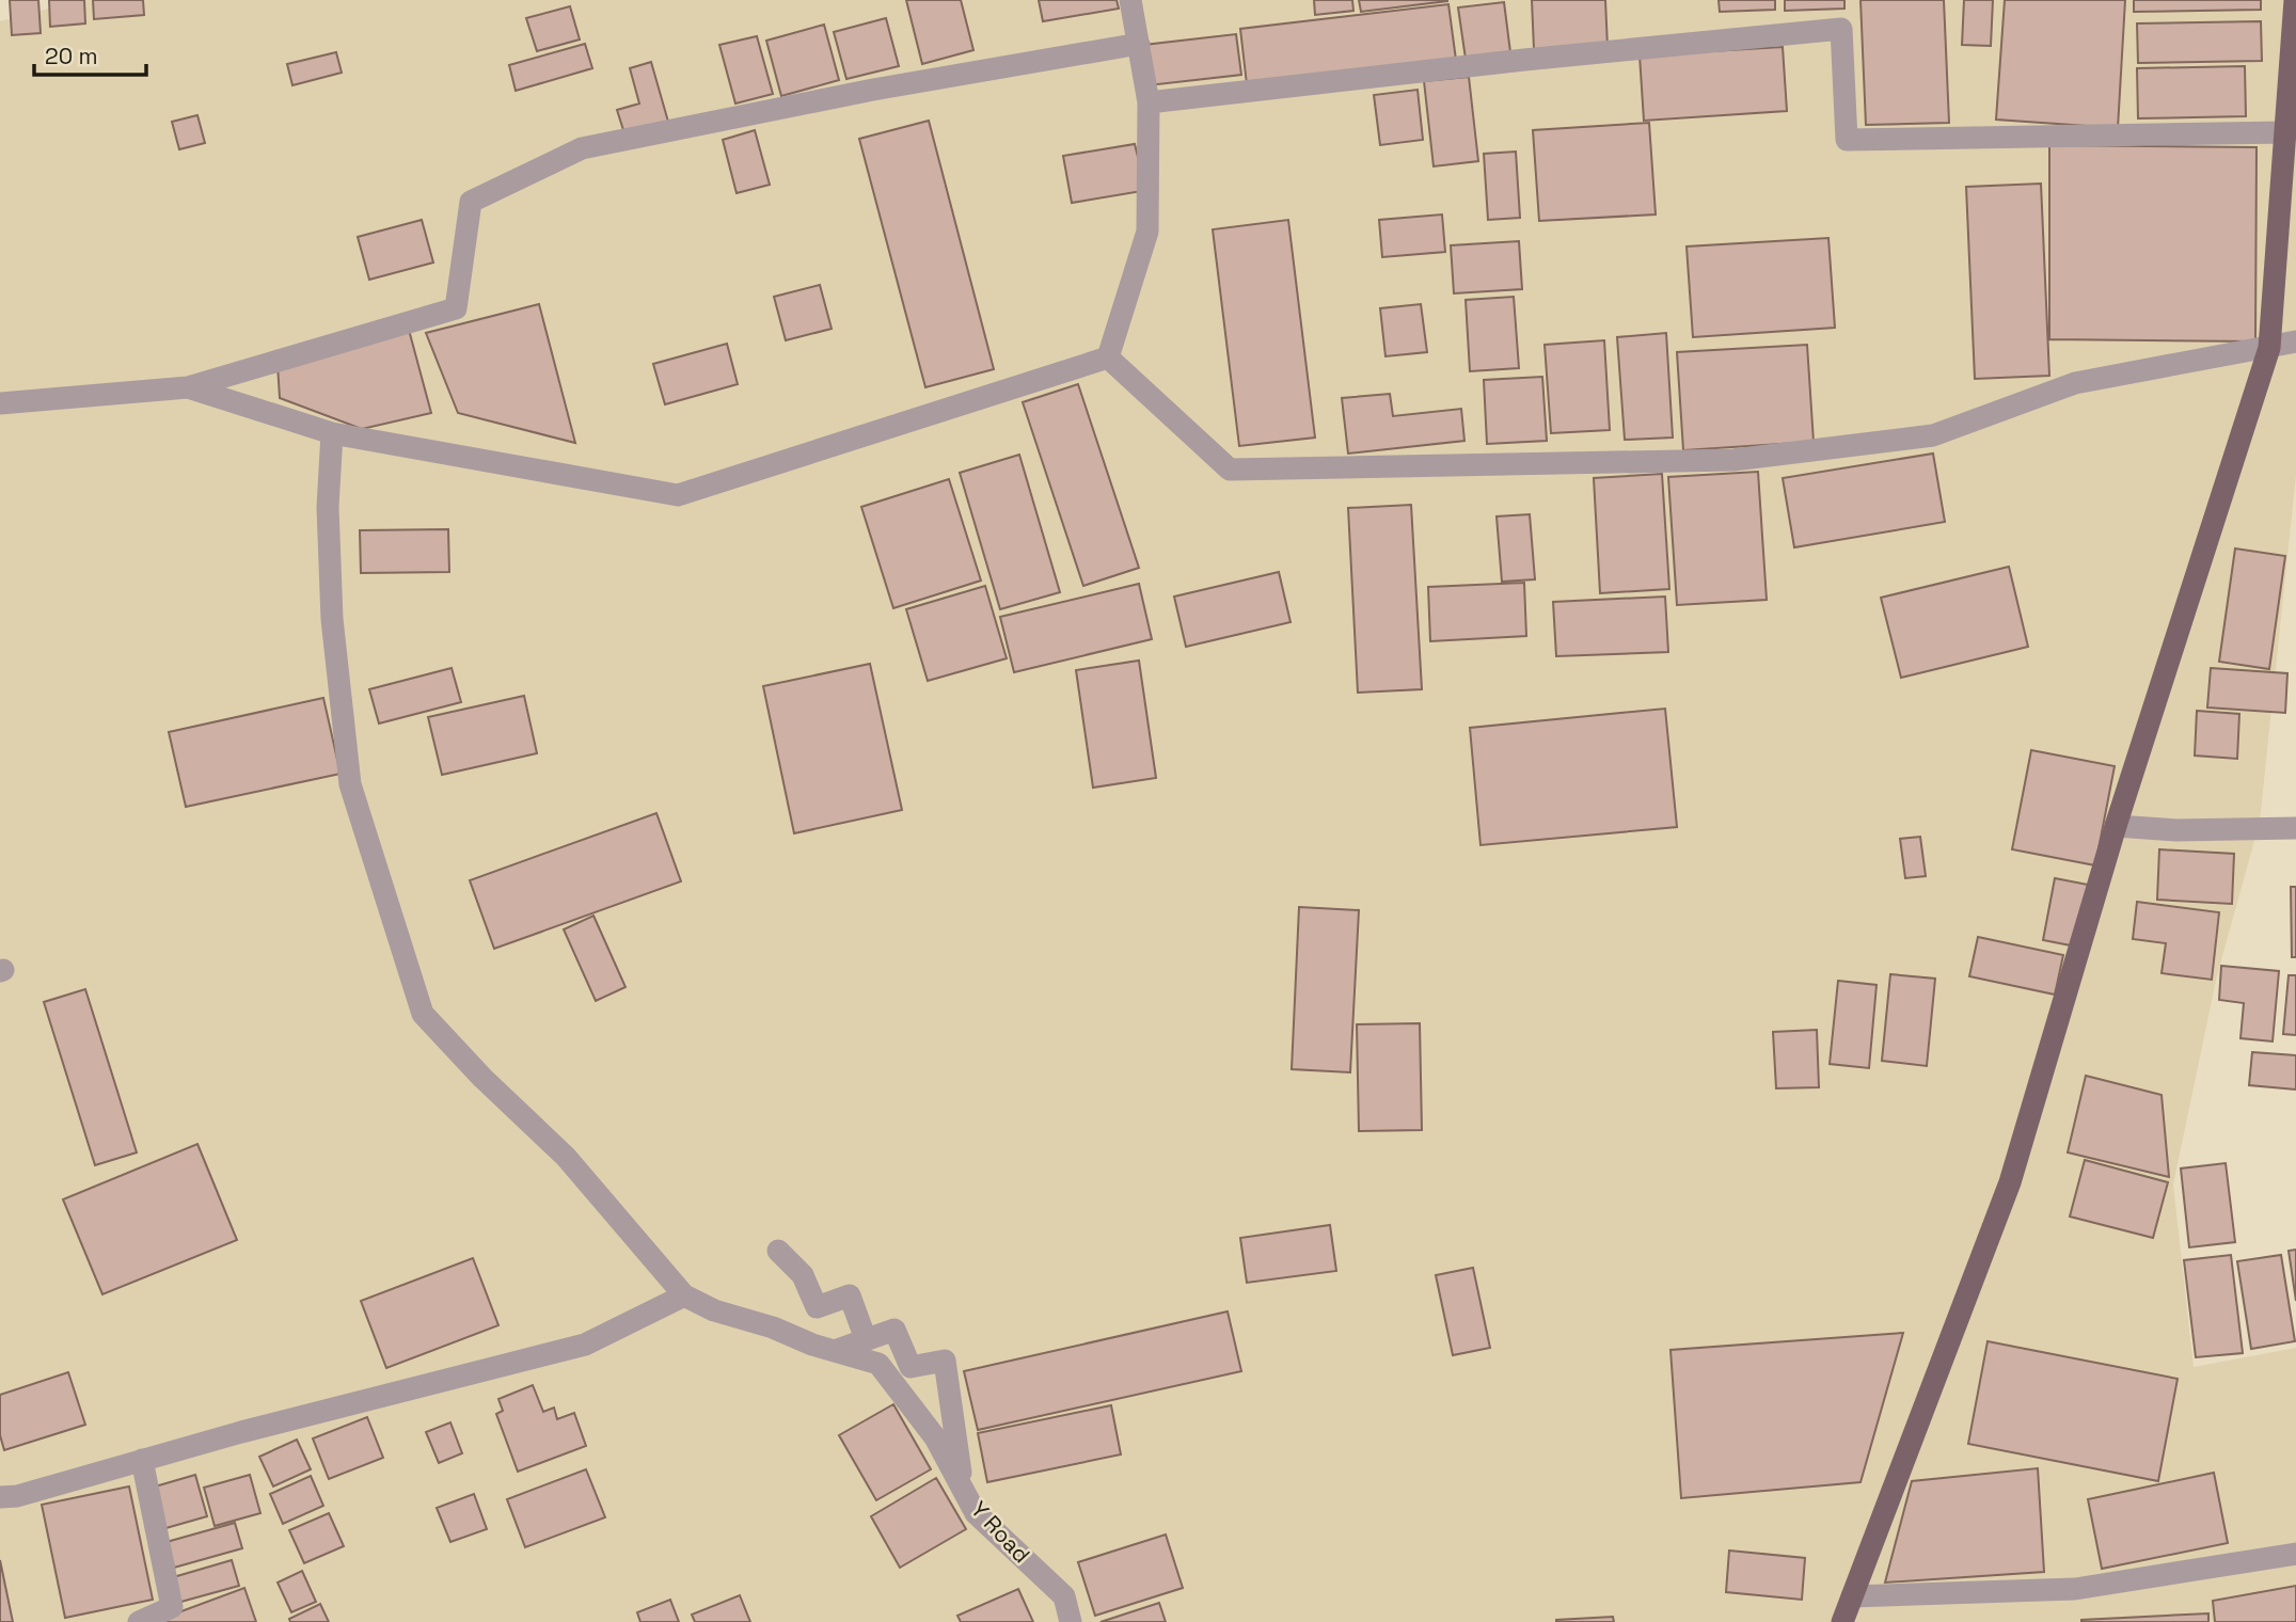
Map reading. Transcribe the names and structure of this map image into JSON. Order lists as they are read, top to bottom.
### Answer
{
  "streets": {
    "street": ["Y Road"]
  },
  "scale_bar": "20 m"
}
